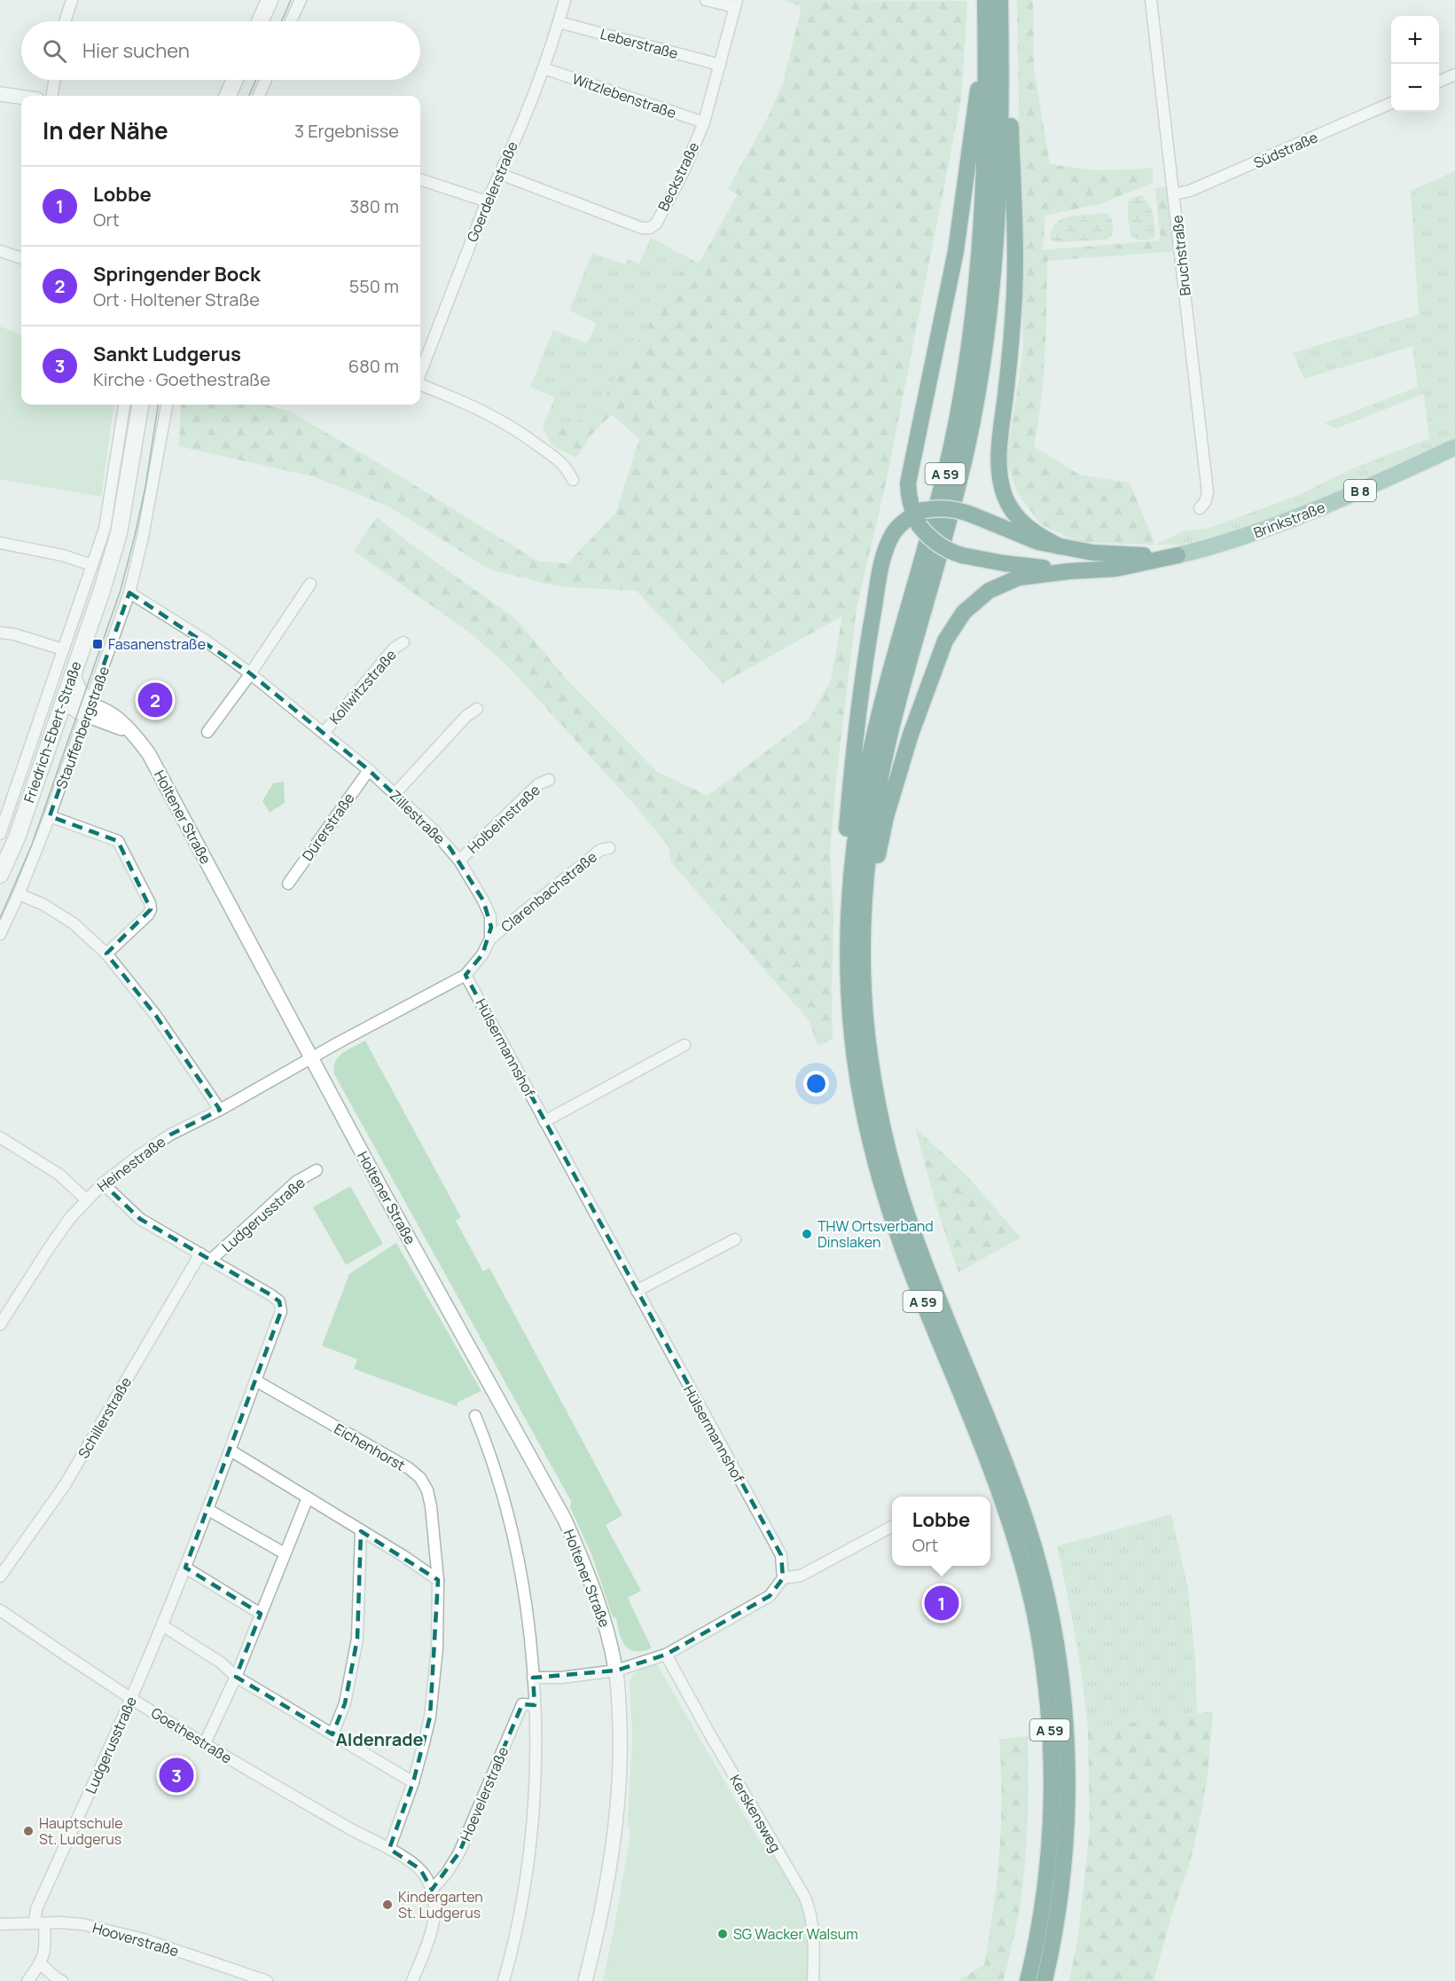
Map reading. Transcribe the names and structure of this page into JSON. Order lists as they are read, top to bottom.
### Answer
{
  "streets": {
    "highway": ["A 59"],
    "main road": ["B 8", "Brinkstraße", "Friedrich-Ebert-Straße"],
    "street": [
      "Leberstraße",
      "Witzlebenstraße",
      "Südstraße",
      "Beckstraße",
      "Goerdelerstraße",
      "Bruchstraße",
      "Kollwitzstraße",
      "Stauffenbergstraße",
      "Holtener Straße",
      "Zillestraße",
      "Holbeinstraße",
      "Dürerstraße",
      "Clarenbachstraße",
      "Hülsermannshof",
      "Heinestraße",
      "Ludgerusstraße",
      "Schillerstraße",
      "Eichenhorst",
      "Goethestraße",
      "Hoevelerstraße",
      "Kerskensweg",
      "Hooverstraße"
    ]
  },
  "crossings": [
    ["Leberstraße", "Beckstraße"],
    ["Leberstraße", "Goerdelerstraße"],
    ["Witzlebenstraße", "Beckstraße"],
    ["Witzlebenstraße", "Goerdelerstraße"],
    ["Südstraße", "Bruchstraße"],
    ["Beckstraße", "Goerdelerstraße"],
    ["Kollwitzstraße", "Zillestraße"],
    ["Stauffenbergstraße", "Holtener Straße"],
    ["Stauffenbergstraße", "Zillestraße"],
    ["Friedrich-Ebert-Straße", "Holtener Straße"],
    ["Holtener Straße", "Heinestraße"],
    ["Zillestraße", "Holbeinstraße"],
    ["Zillestraße", "Dürerstraße"],
    ["Zillestraße", "Clarenbachstraße"],
    ["Heinestraße", "Ludgerusstraße"],
    ["Ludgerusstraße", "Schillerstraße"],
    ["Ludgerusstraße", "Eichenhorst"],
    ["Ludgerusstraße", "Goethestraße"],
    ["Ludgerusstraße", "Hooverstraße"],
    ["Eichenhorst", "Goethestraße"]
  ],
  "districts": ["Aldenrade"],
  "places": {
    "transit": ["Fasanenstraße"],
    "other": [
      "THW Ortsverband Dinslaken",
      "Hauptschule St. Ludgerus",
      "Kindergarten St. Ludgerus",
      "SG Wacker Walsum"
    ]
  },
  "page": {
    "map_buttons": ["+", "−"],
    "search": "Hier suchen",
    "heading": ["In der Nähe", "3 Ergebnisse"],
    "list": [
      {
        "mark": "1",
        "name": "Lobbe",
        "note": "Ort",
        "value": "380 m"
      },
      {
        "mark": "2",
        "name": "Springender Bock",
        "note": "Ort · Holtener Straße",
        "value": "550 m"
      },
      {
        "mark": "3",
        "name": "Sankt Ludgerus",
        "note": "Kirche · Goethestraße",
        "value": "680 m"
      }
    ],
    "pins": ["2", "1", "3"],
    "popup": ["Lobbe", "Ort"]
  }
}
